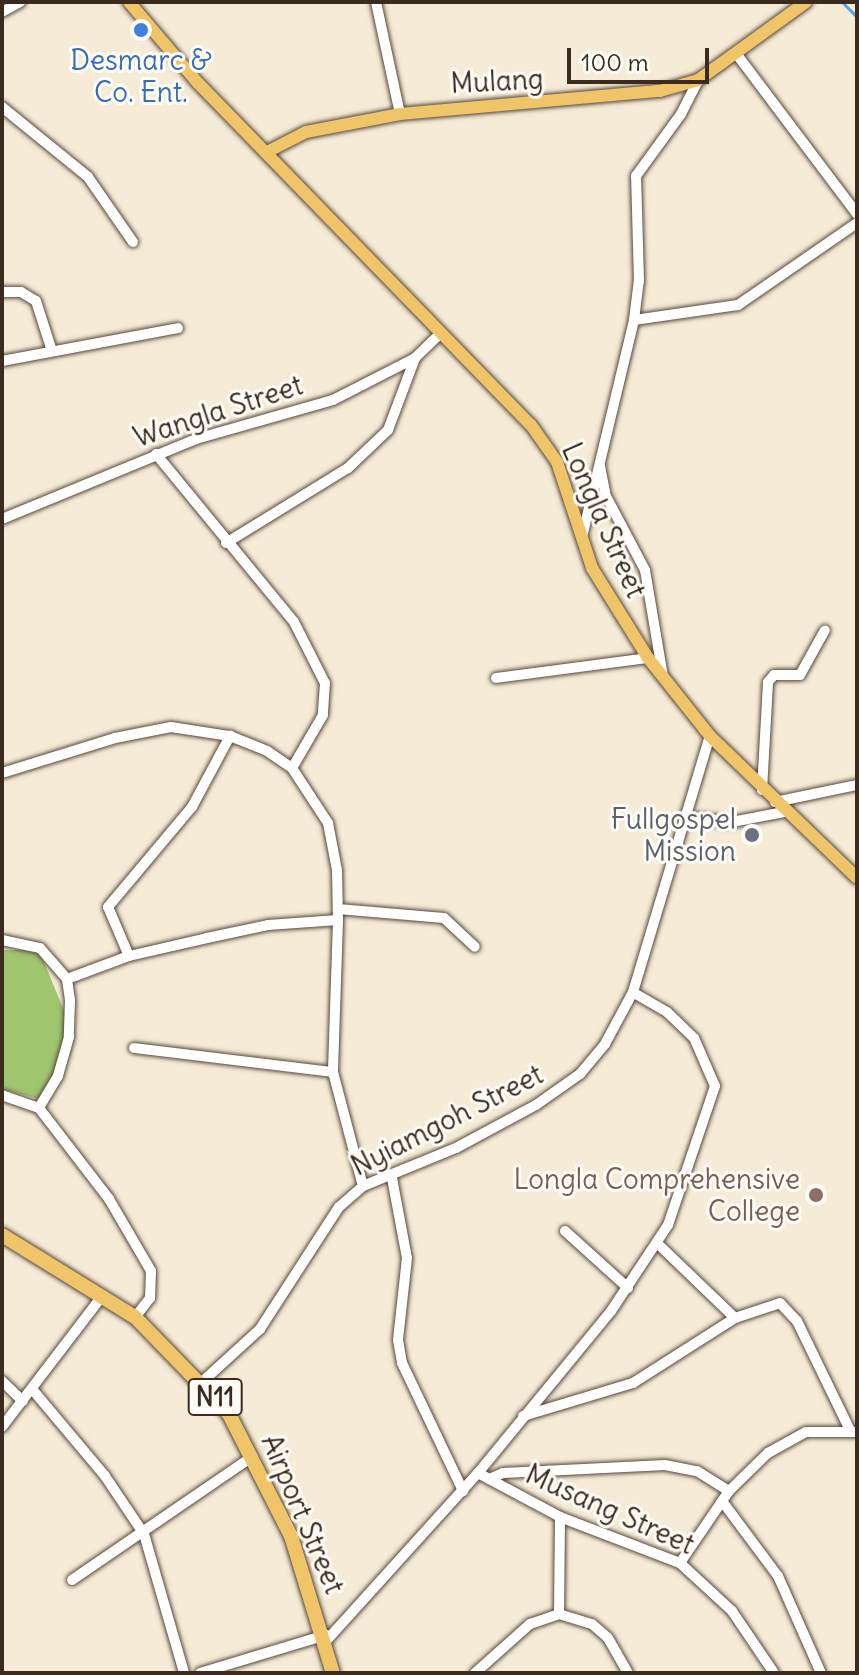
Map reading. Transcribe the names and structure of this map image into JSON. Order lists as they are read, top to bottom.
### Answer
{
  "streets": {
    "highway": ["N11", "Airport Street"],
    "main road": ["Mulang", "Longla Street"],
    "street": ["Wangla Street", "Nyiamgoh Street", "Musang Street"]
  },
  "crossings": [
    ["Mulang", "Longla Street"],
    ["Wangla Street", "Longla Street"],
    ["Longla Street", "Nyiamgoh Street"],
    ["Nyiamgoh Street", "Airport Street"],
    ["N11", "Airport Street"]
  ],
  "places": ["Desmarc & Co. Ent.", "Fullgospel Mission", "Longla Comprehensive College"],
  "scale_bar": "100 m"
}
